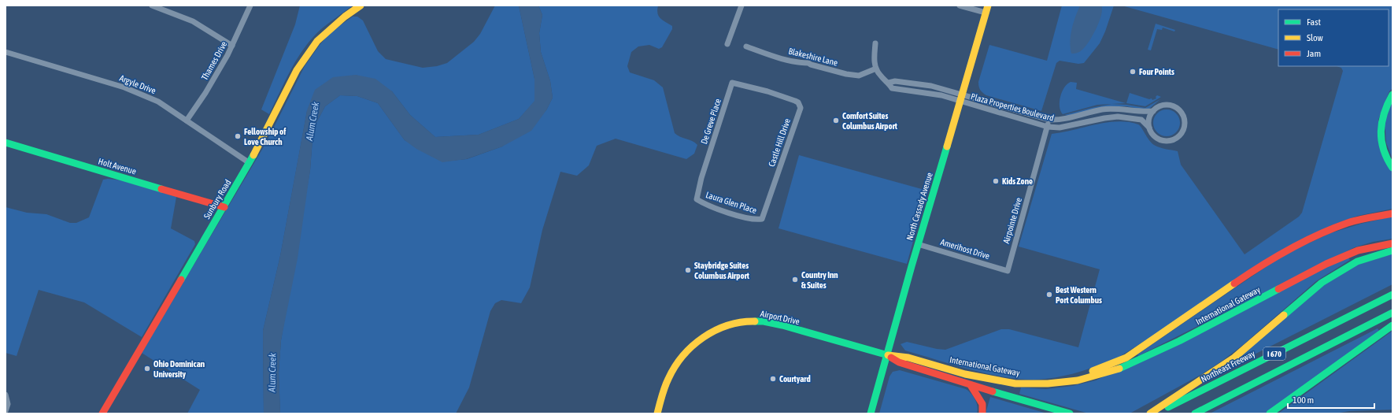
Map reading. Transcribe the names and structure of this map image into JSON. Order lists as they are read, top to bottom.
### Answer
{
  "streets": {
    "main road": [
      "Holt Avenue",
      "Sunbury Road",
      "North Cassady Avenue",
      "International Gateway",
      "Airport Drive",
      "I 670",
      "Northeast Freeway"
    ],
    "street": [
      "Blakeshire Lane",
      "Thames Drive",
      "Argyle Drive",
      "Plaza Properties Boulevard",
      "De Greve Place",
      "Castle Hill Drive",
      "Laura Glen Place",
      "Airpointe Drive",
      "Amerihost Drive"
    ]
  },
  "crossings": [
    ["Thames Drive", "Argyle Drive"],
    ["Argyle Drive", "Sunbury Road"],
    ["Plaza Properties Boulevard", "North Cassady Avenue"],
    ["Plaza Properties Boulevard", "Airpointe Drive"],
    ["De Greve Place", "Castle Hill Drive"],
    ["De Greve Place", "Laura Glen Place"],
    ["Castle Hill Drive", "Laura Glen Place"],
    ["Holt Avenue", "Sunbury Road"],
    ["North Cassady Avenue", "Amerihost Drive"],
    ["North Cassady Avenue", "International Gateway"],
    ["North Cassady Avenue", "Airport Drive"],
    ["Airpointe Drive", "Amerihost Drive"],
    ["International Gateway", "Airport Drive"]
  ],
  "water": ["Alum Creek"],
  "places": [
    "Four Points",
    "Comfort Suites Columbus Airport",
    "Fellowship of Love Church",
    "Kids Zone",
    "Staybridge Suites Columbus Airport",
    "Country Inn & Suites",
    "Best Western Port Columbus",
    "Ohio Dominican University",
    "Courtyard"
  ],
  "legend": ["Fast", "Slow", "Jam"],
  "scale_bar": "100 m"
}
